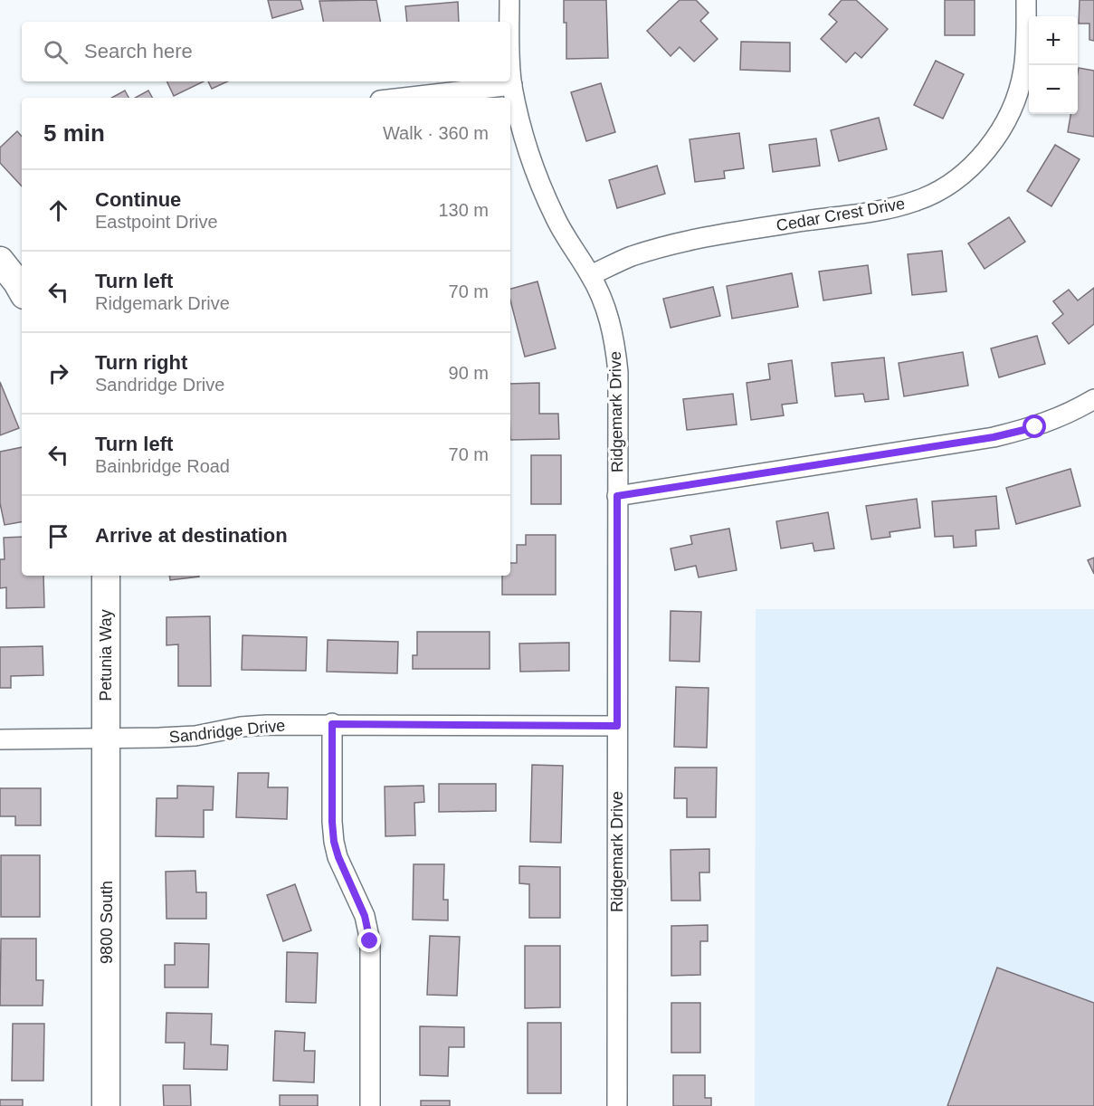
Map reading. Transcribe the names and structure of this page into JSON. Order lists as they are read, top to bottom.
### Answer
{
  "streets": {
    "street": [
      "Cedar Crest Drive",
      "Ridgemark Drive",
      "Petunia Way",
      "Sandridge Drive",
      "9800 South"
    ]
  },
  "crossings": [
    ["Cedar Crest Drive", "Ridgemark Drive"],
    ["Ridgemark Drive", "Sandridge Drive"],
    ["Petunia Way", "Sandridge Drive"],
    ["Petunia Way", "9800 South"],
    ["Sandridge Drive", "9800 South"]
  ],
  "page": {
    "map_buttons": ["+", "−"],
    "search": "Search here",
    "heading": ["5 min", "Walk · 360 m"],
    "list": [
      ["Continue", "Eastpoint Drive", "130 m"],
      ["Turn left", "Ridgemark Drive", "70 m"],
      ["Turn right", "Sandridge Drive", "90 m"],
      ["Turn left", "Bainbridge Road", "70 m"],
      "Arrive at destination"
    ]
  }
}
